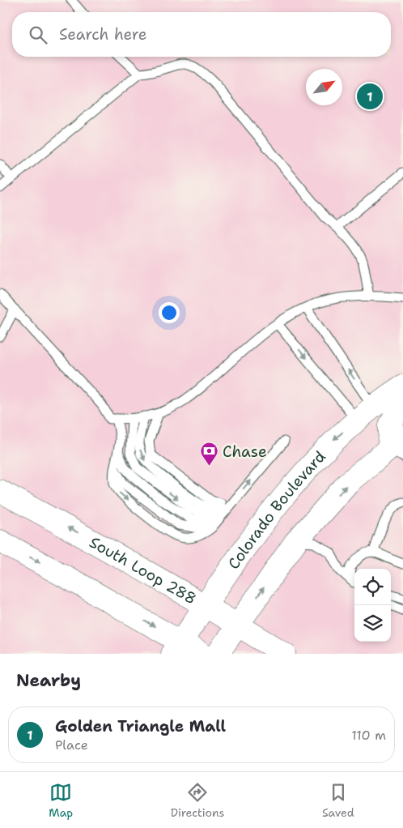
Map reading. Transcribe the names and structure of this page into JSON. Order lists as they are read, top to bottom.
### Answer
{
  "streets": {
    "main road": ["Colorado Boulevard", "South Loop 288"]
  },
  "crossings": [
    ["Colorado Boulevard", "South Loop 288"]
  ],
  "places": {
    "bank": ["Chase"]
  },
  "north": "top right",
  "page": {
    "search": "Search here",
    "pins": "1",
    "heading": "Nearby",
    "list": [
      {
        "mark": "1",
        "name": "Golden Triangle Mall",
        "note": "Place",
        "value": "110 m"
      }
    ],
    "nav": ["Map", "Directions", "Saved"]
  }
}
